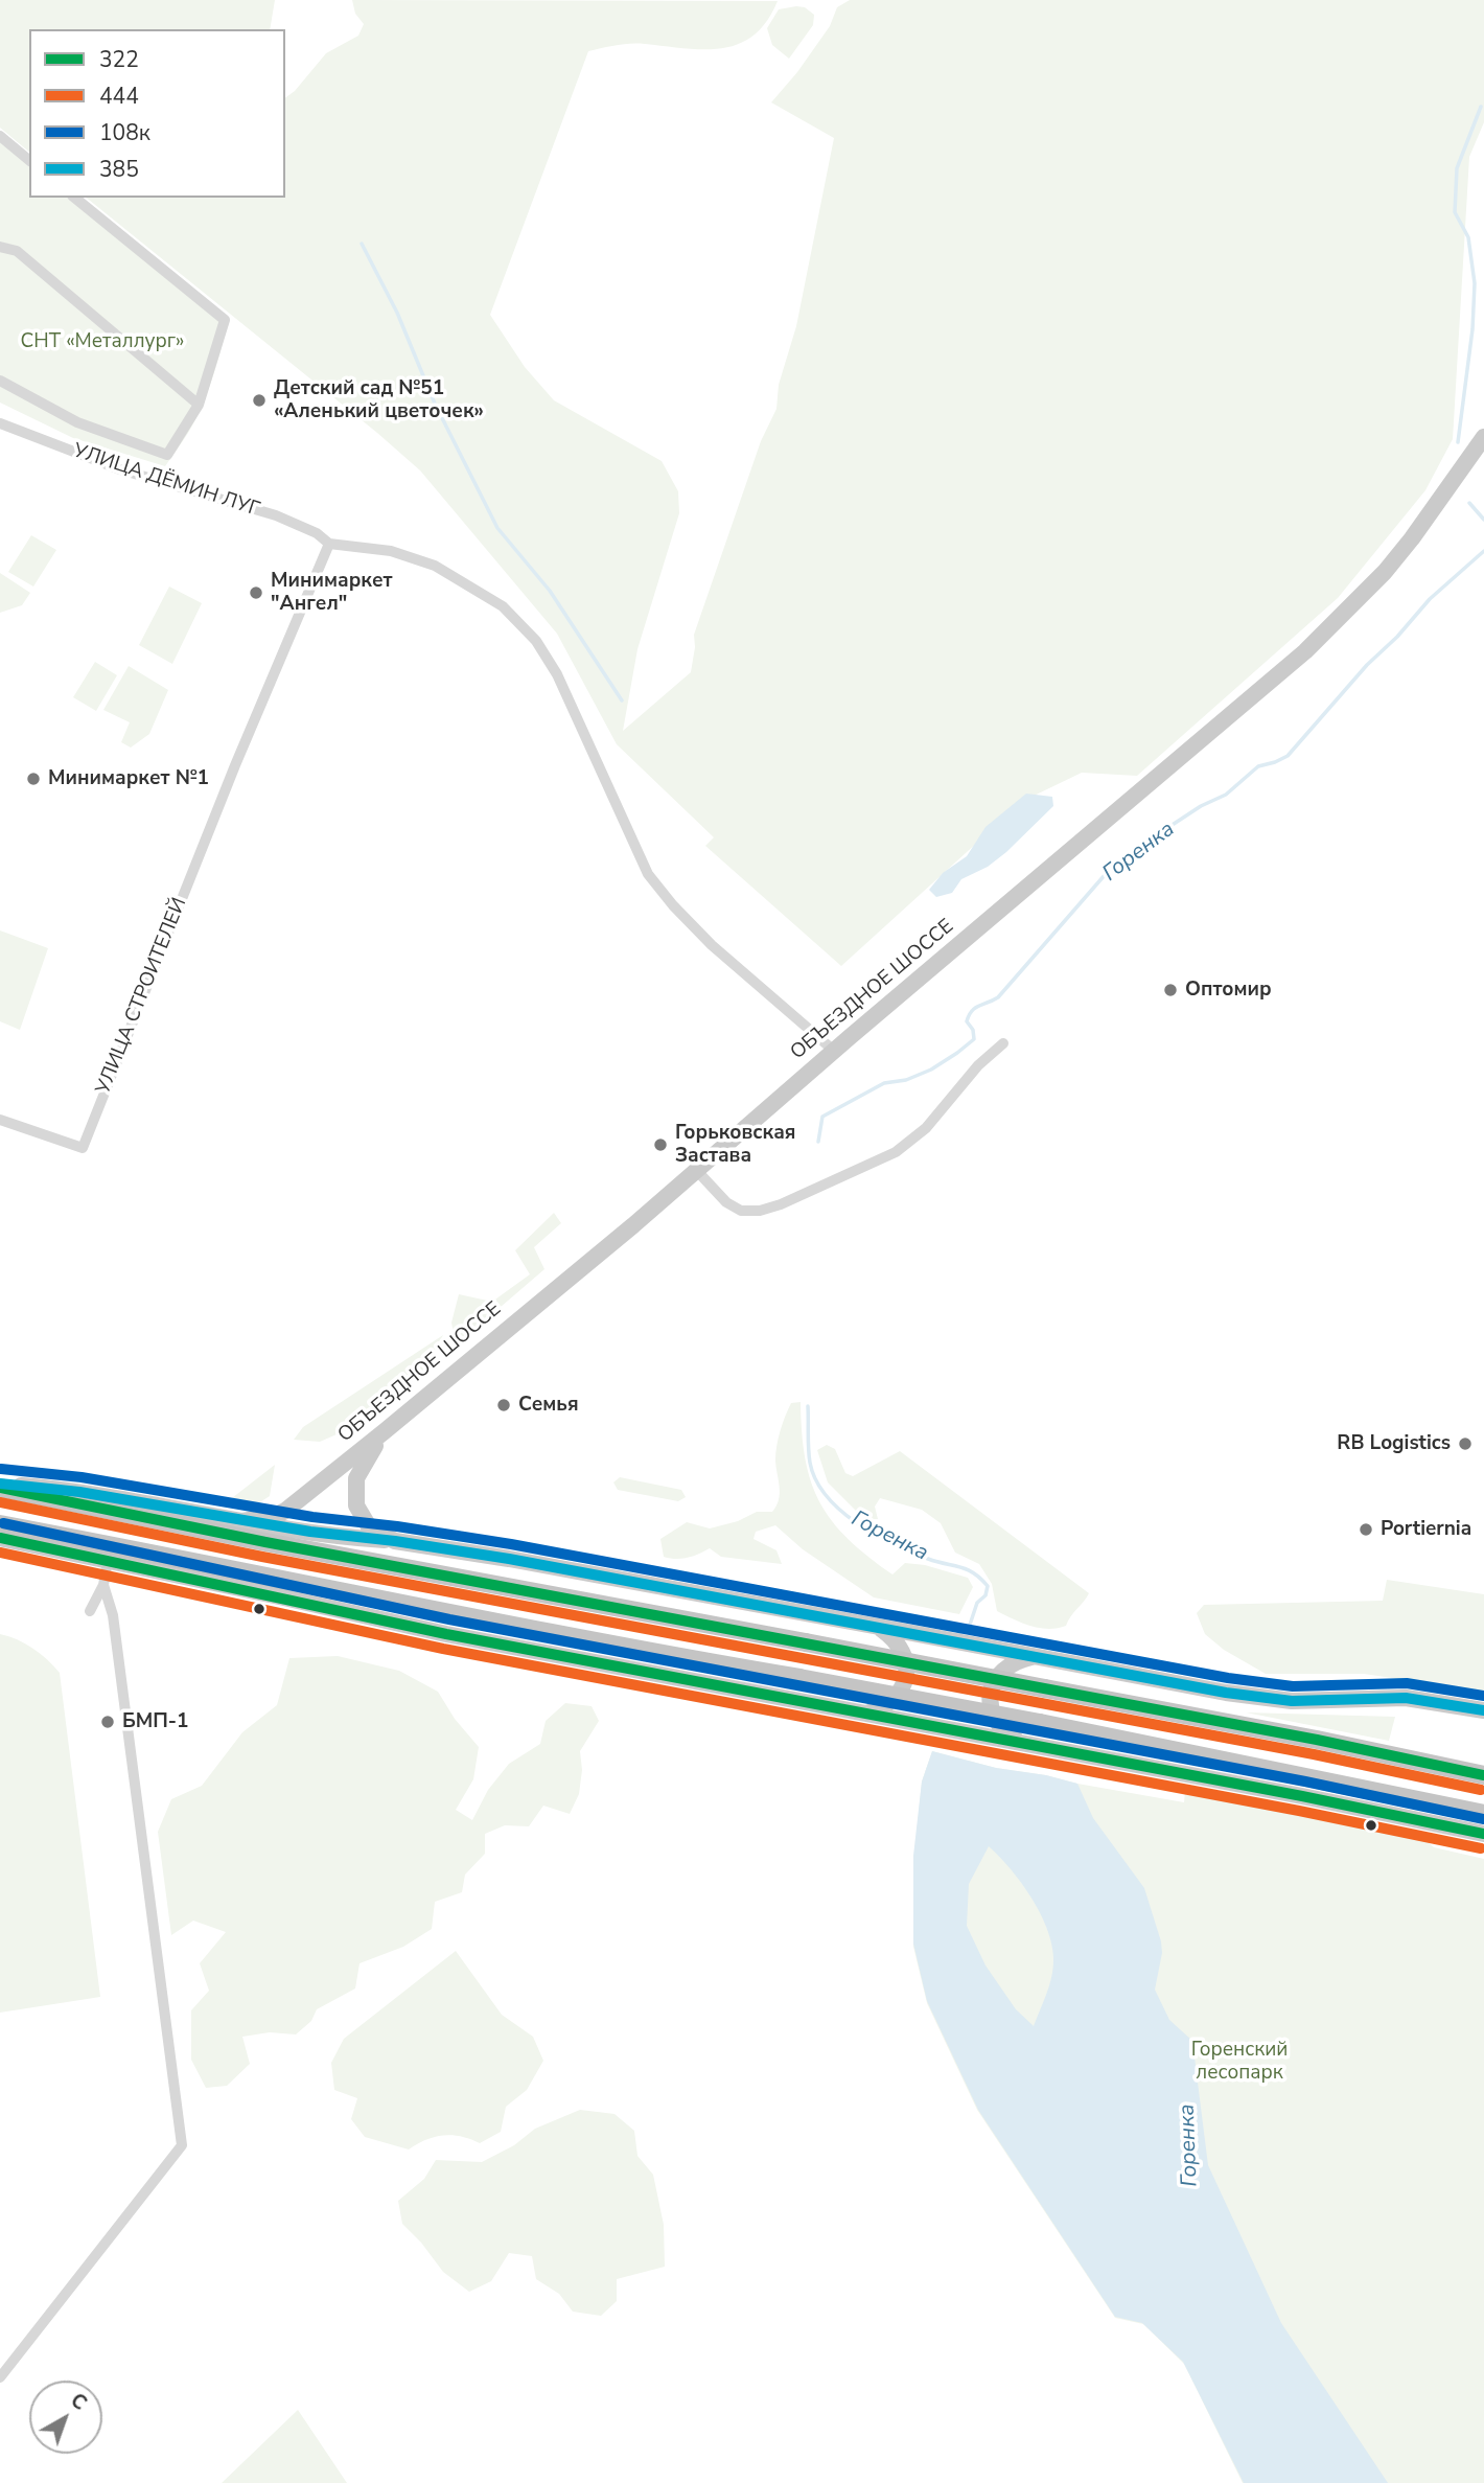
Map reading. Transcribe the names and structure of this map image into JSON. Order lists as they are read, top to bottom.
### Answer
{
  "streets": {
    "main road": ["ОБЪЕЗДНОЕ ШОССЕ"],
    "street": ["УЛИЦА ДЁМИН ЛУГ", "УЛИЦА СТРОИТЕЛЕЙ"]
  },
  "crossings": [
    ["УЛИЦА ДЁМИН ЛУГ", "УЛИЦА СТРОИТЕЛЕЙ"]
  ],
  "water": ["Горенка"],
  "parks": ["СНТ «Металлург»", "Горенский лесопарк"],
  "places": [
    "Детский сад №51 «Аленький цветочек»",
    "Минимаркет \"Ангел\"",
    "Минимаркет №1",
    "Оптомир",
    "Горьковская Застава",
    "Семья",
    "RB Logistics",
    "Portiernia",
    "БМП-1"
  ],
  "lines": [
    "transit line 108к",
    "transit line 385",
    "transit line 322",
    "transit line 444"
  ],
  "legend": [
    "322",
    "444",
    "108к",
    "385"
  ],
  "north": "top right"
}
